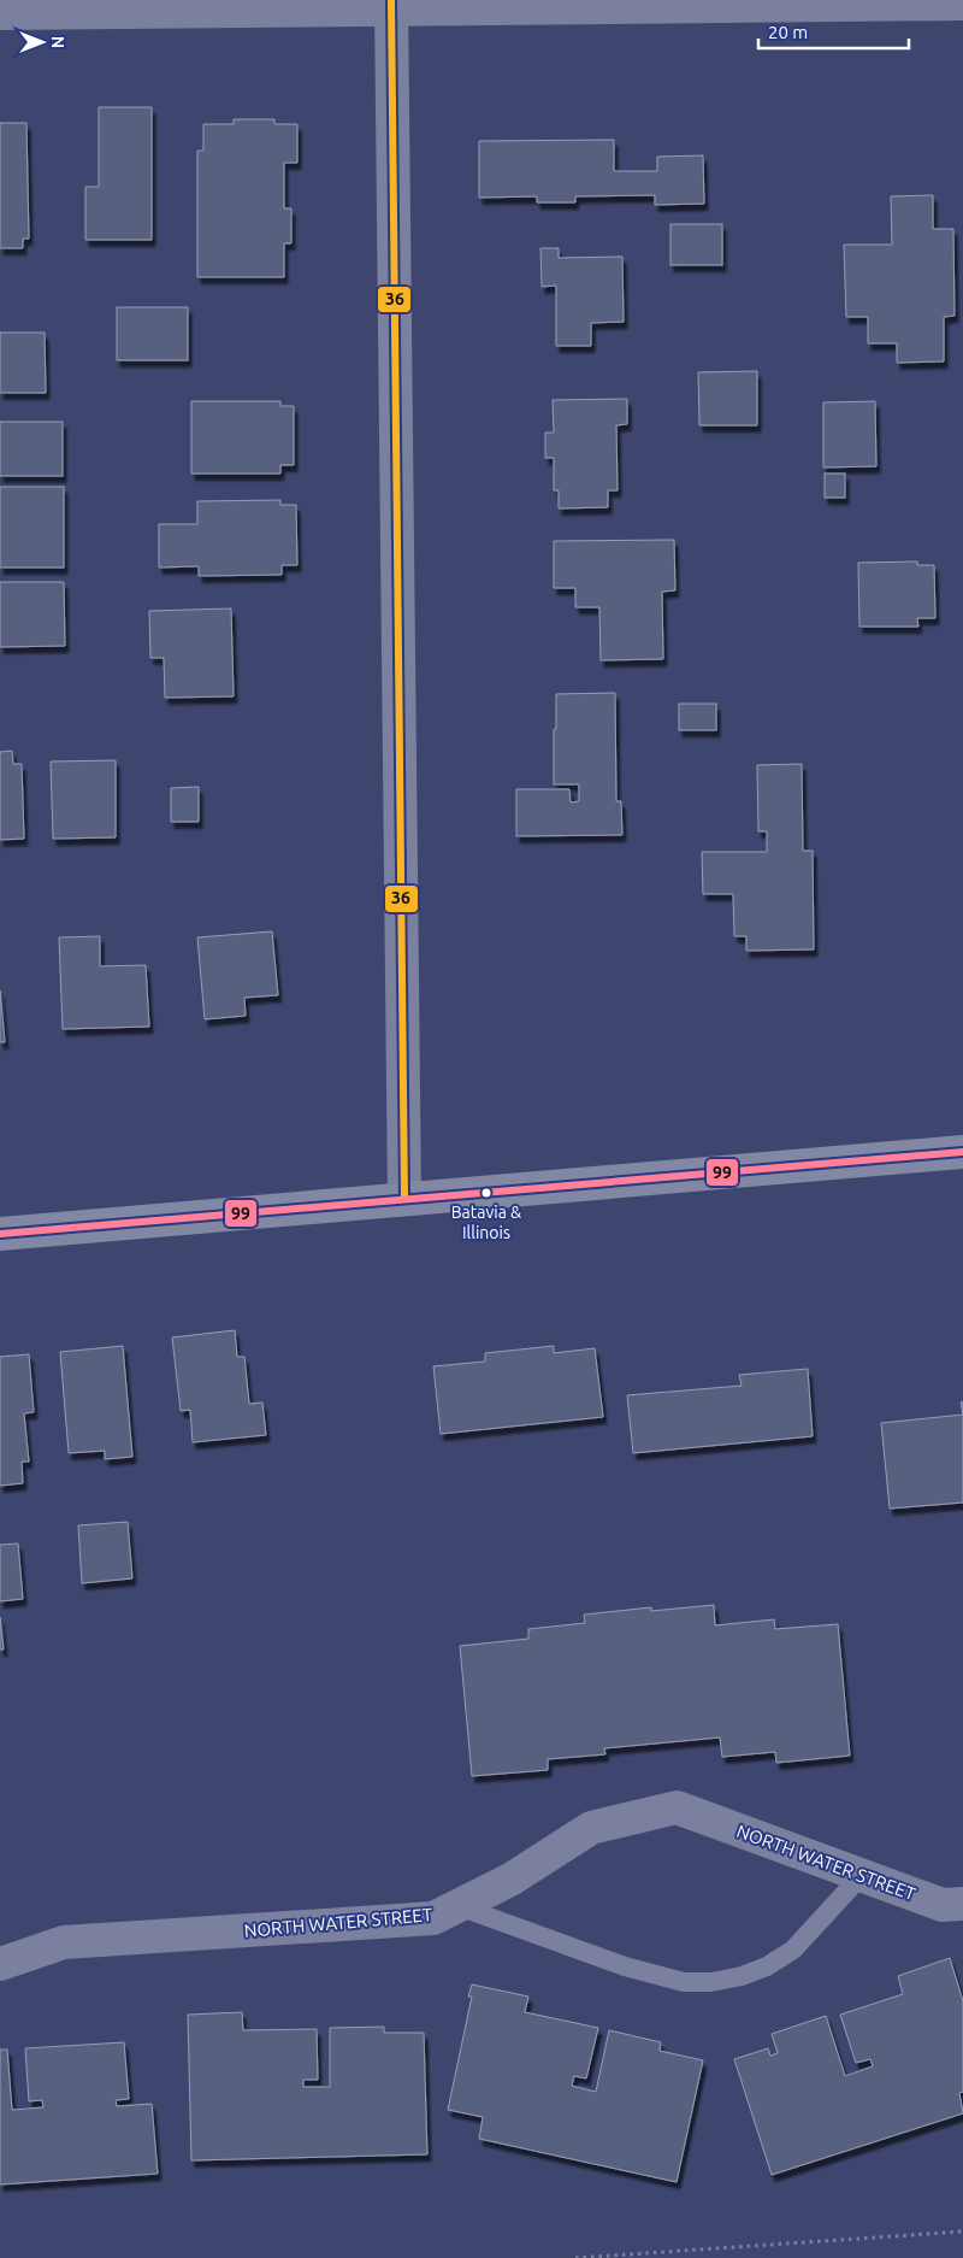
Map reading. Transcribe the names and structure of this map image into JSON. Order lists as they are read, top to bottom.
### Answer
{
  "streets": {
    "street": ["NORTH WATER STREET"]
  },
  "places": ["Batavia & Illinois"],
  "lines": ["transit line 36", "transit line 99"],
  "scale_bar": "20 m",
  "north": "right"
}
